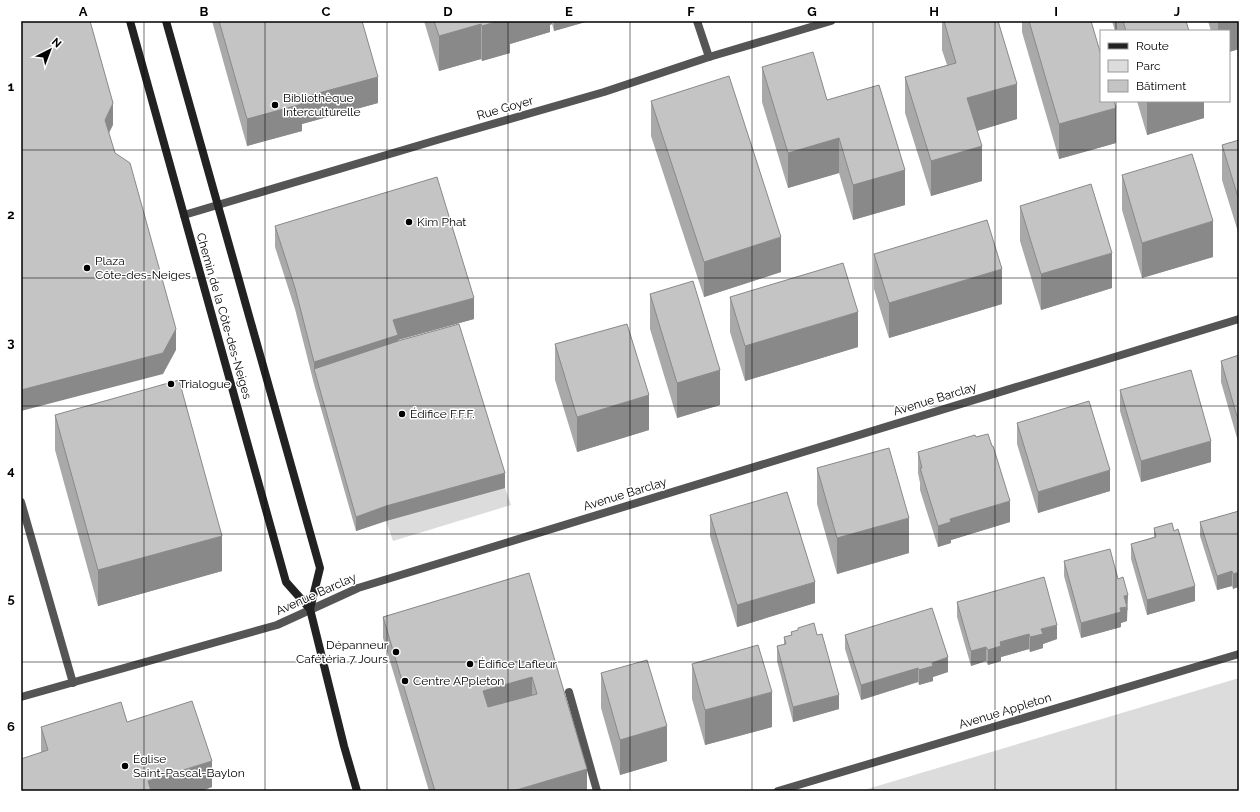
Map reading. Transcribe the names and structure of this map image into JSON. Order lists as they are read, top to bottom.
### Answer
{
  "streets": {
    "main road": ["Chemin de la Côte-des-Neiges"],
    "street": ["Rue Goyer", "Avenue Barclay", "Avenue Appleton"]
  },
  "crossings": [
    ["Rue Goyer", "Chemin de la Côte-des-Neiges"],
    ["Chemin de la Côte-des-Neiges", "Avenue Barclay"]
  ],
  "places": [
    "Bibliothèque Interculturelle",
    "Kim Phat",
    "Plaza Côte-des-Neiges",
    "Trialogue",
    "Édifice F.F.F.",
    "Dépanneur Cafétéria 7 Jours",
    "Édifice Lafleur",
    "Centre APpleton",
    "Église Saint-Pascal-Baylon"
  ],
  "legend": ["Route", "Parc", "Bâtiment"],
  "north": "top right",
  "grid": {
    "columns": [
      "A",
      "B",
      "C",
      "D",
      "E",
      "F",
      "G",
      "H",
      "I",
      "J"
    ],
    "rows": [
      "1",
      "2",
      "3",
      "4",
      "5",
      "6"
    ]
  }
}
